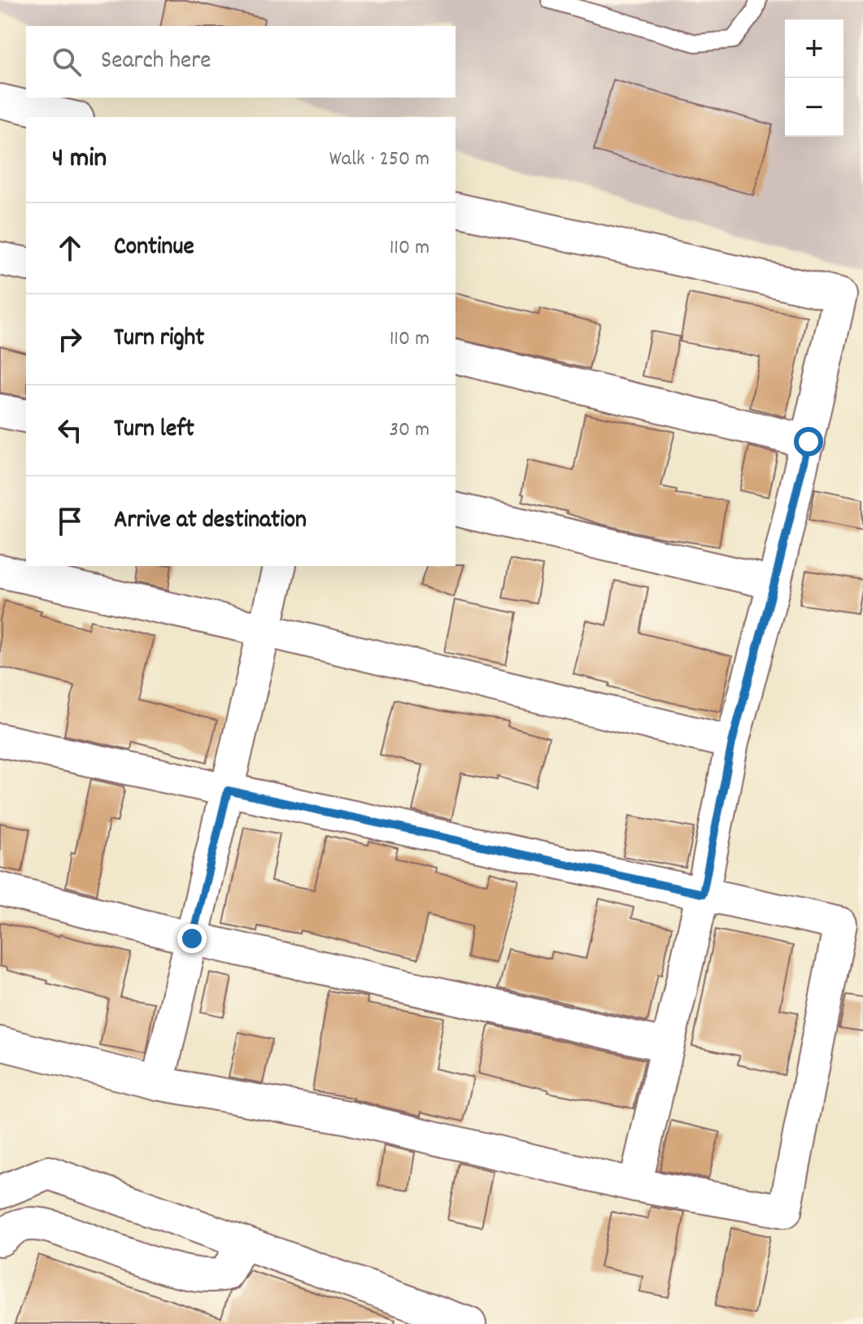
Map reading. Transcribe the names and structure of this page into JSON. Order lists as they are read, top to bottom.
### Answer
{
  "page": {
    "map_buttons": ["+", "−"],
    "search": "Search here",
    "heading": ["4 min", "Walk · 250 m"],
    "list": [
      ["Continue", "110 m"],
      ["Turn right", "110 m"],
      ["Turn left", "30 m"],
      "Arrive at destination"
    ]
  }
}
